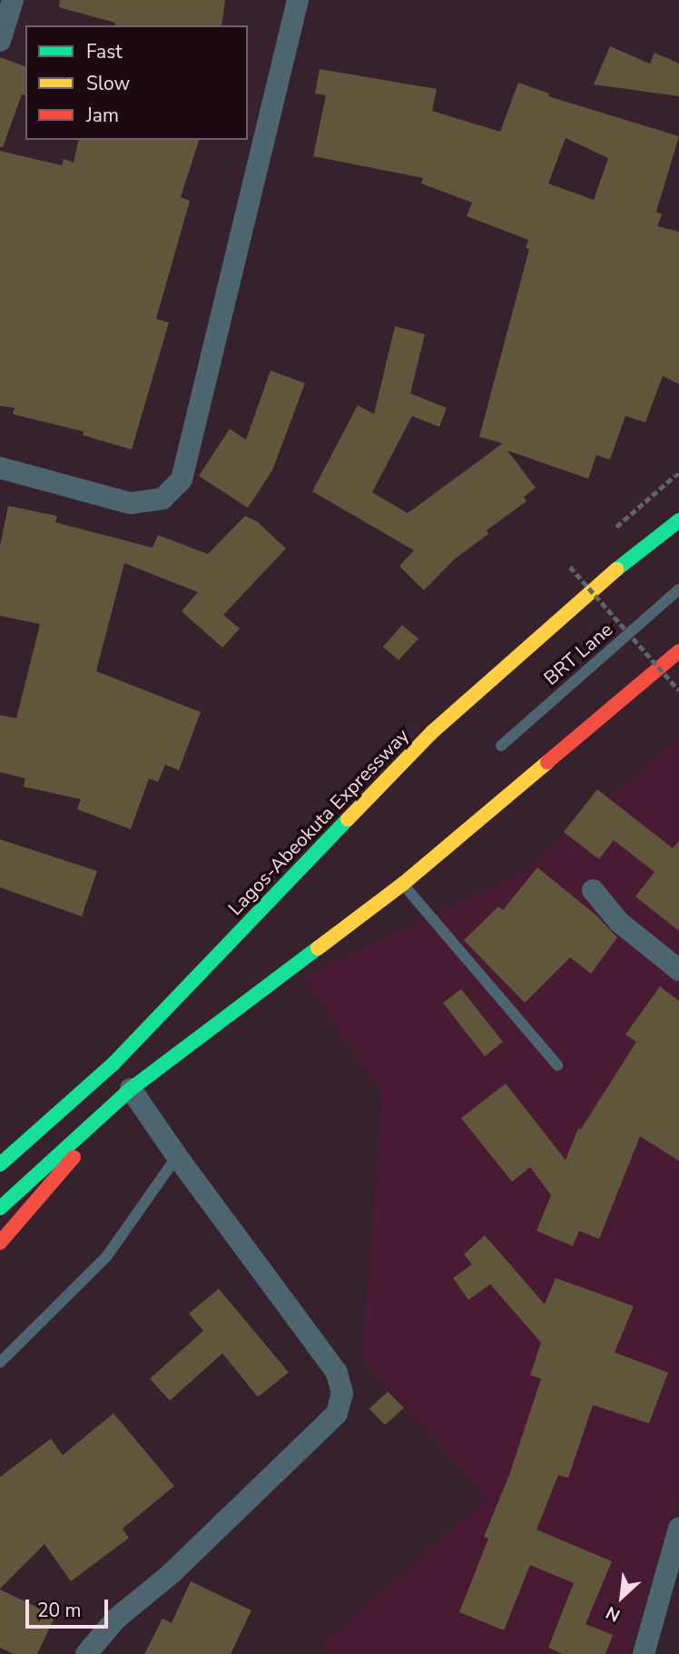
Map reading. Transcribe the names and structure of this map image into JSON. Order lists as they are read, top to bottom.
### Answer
{
  "streets": {
    "main road": ["Lagos-Abeokuta Expressway"],
    "lane": ["BRT Lane"]
  },
  "legend": ["Fast", "Slow", "Jam"],
  "scale_bar": "20 m",
  "north": "bottom left"
}
